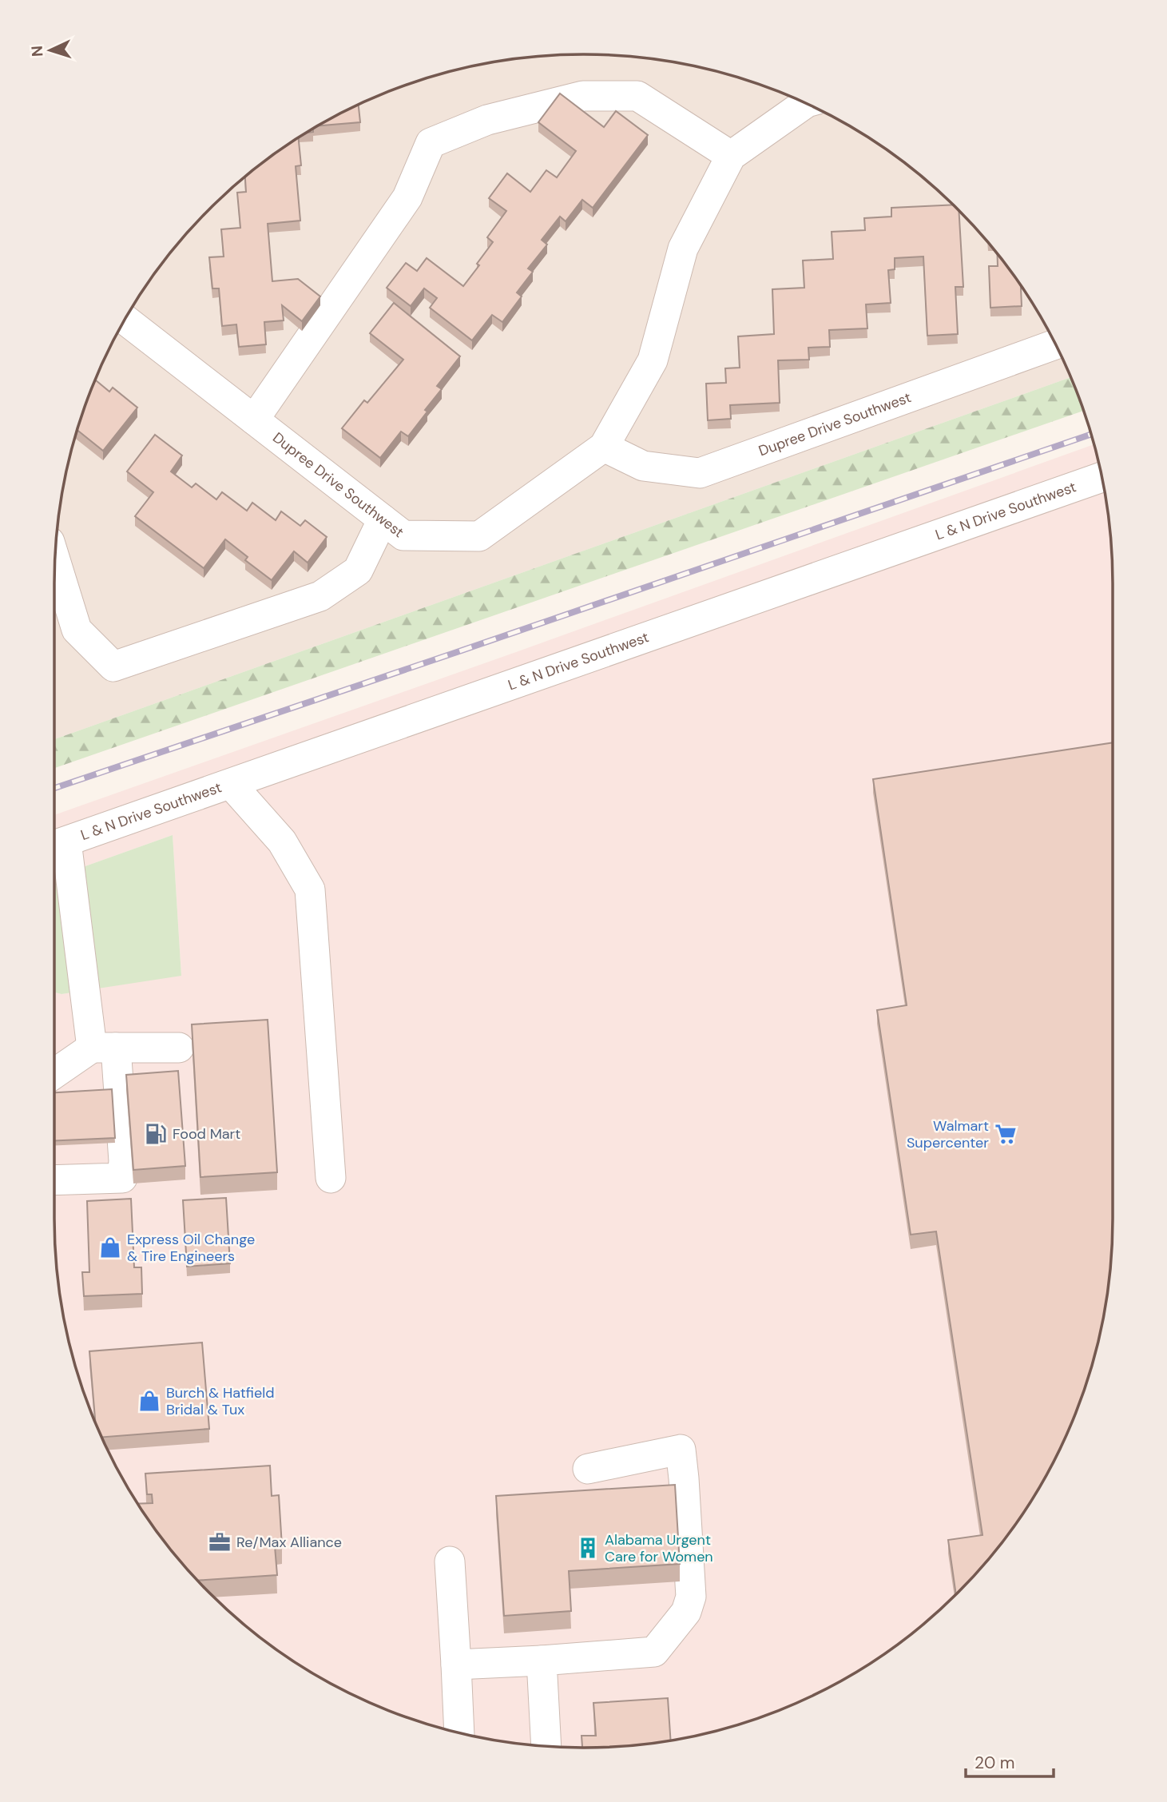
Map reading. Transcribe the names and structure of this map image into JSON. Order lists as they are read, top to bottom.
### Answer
{
  "streets": {
    "street": ["Dupree Drive Southwest", "L & N Drive Southwest"]
  },
  "places": {
    "fuel station": ["Food Mart"],
    "supermarket": ["Walmart Supercenter"],
    "shop": ["Express Oil Change & Tire Engineers", "Burch & Hatfield Bridal & Tux"],
    "office": ["Re/Max Alliance"],
    "building": ["Alabama Urgent Care for Women"]
  },
  "scale_bar": "20 m",
  "north": "left"
}
